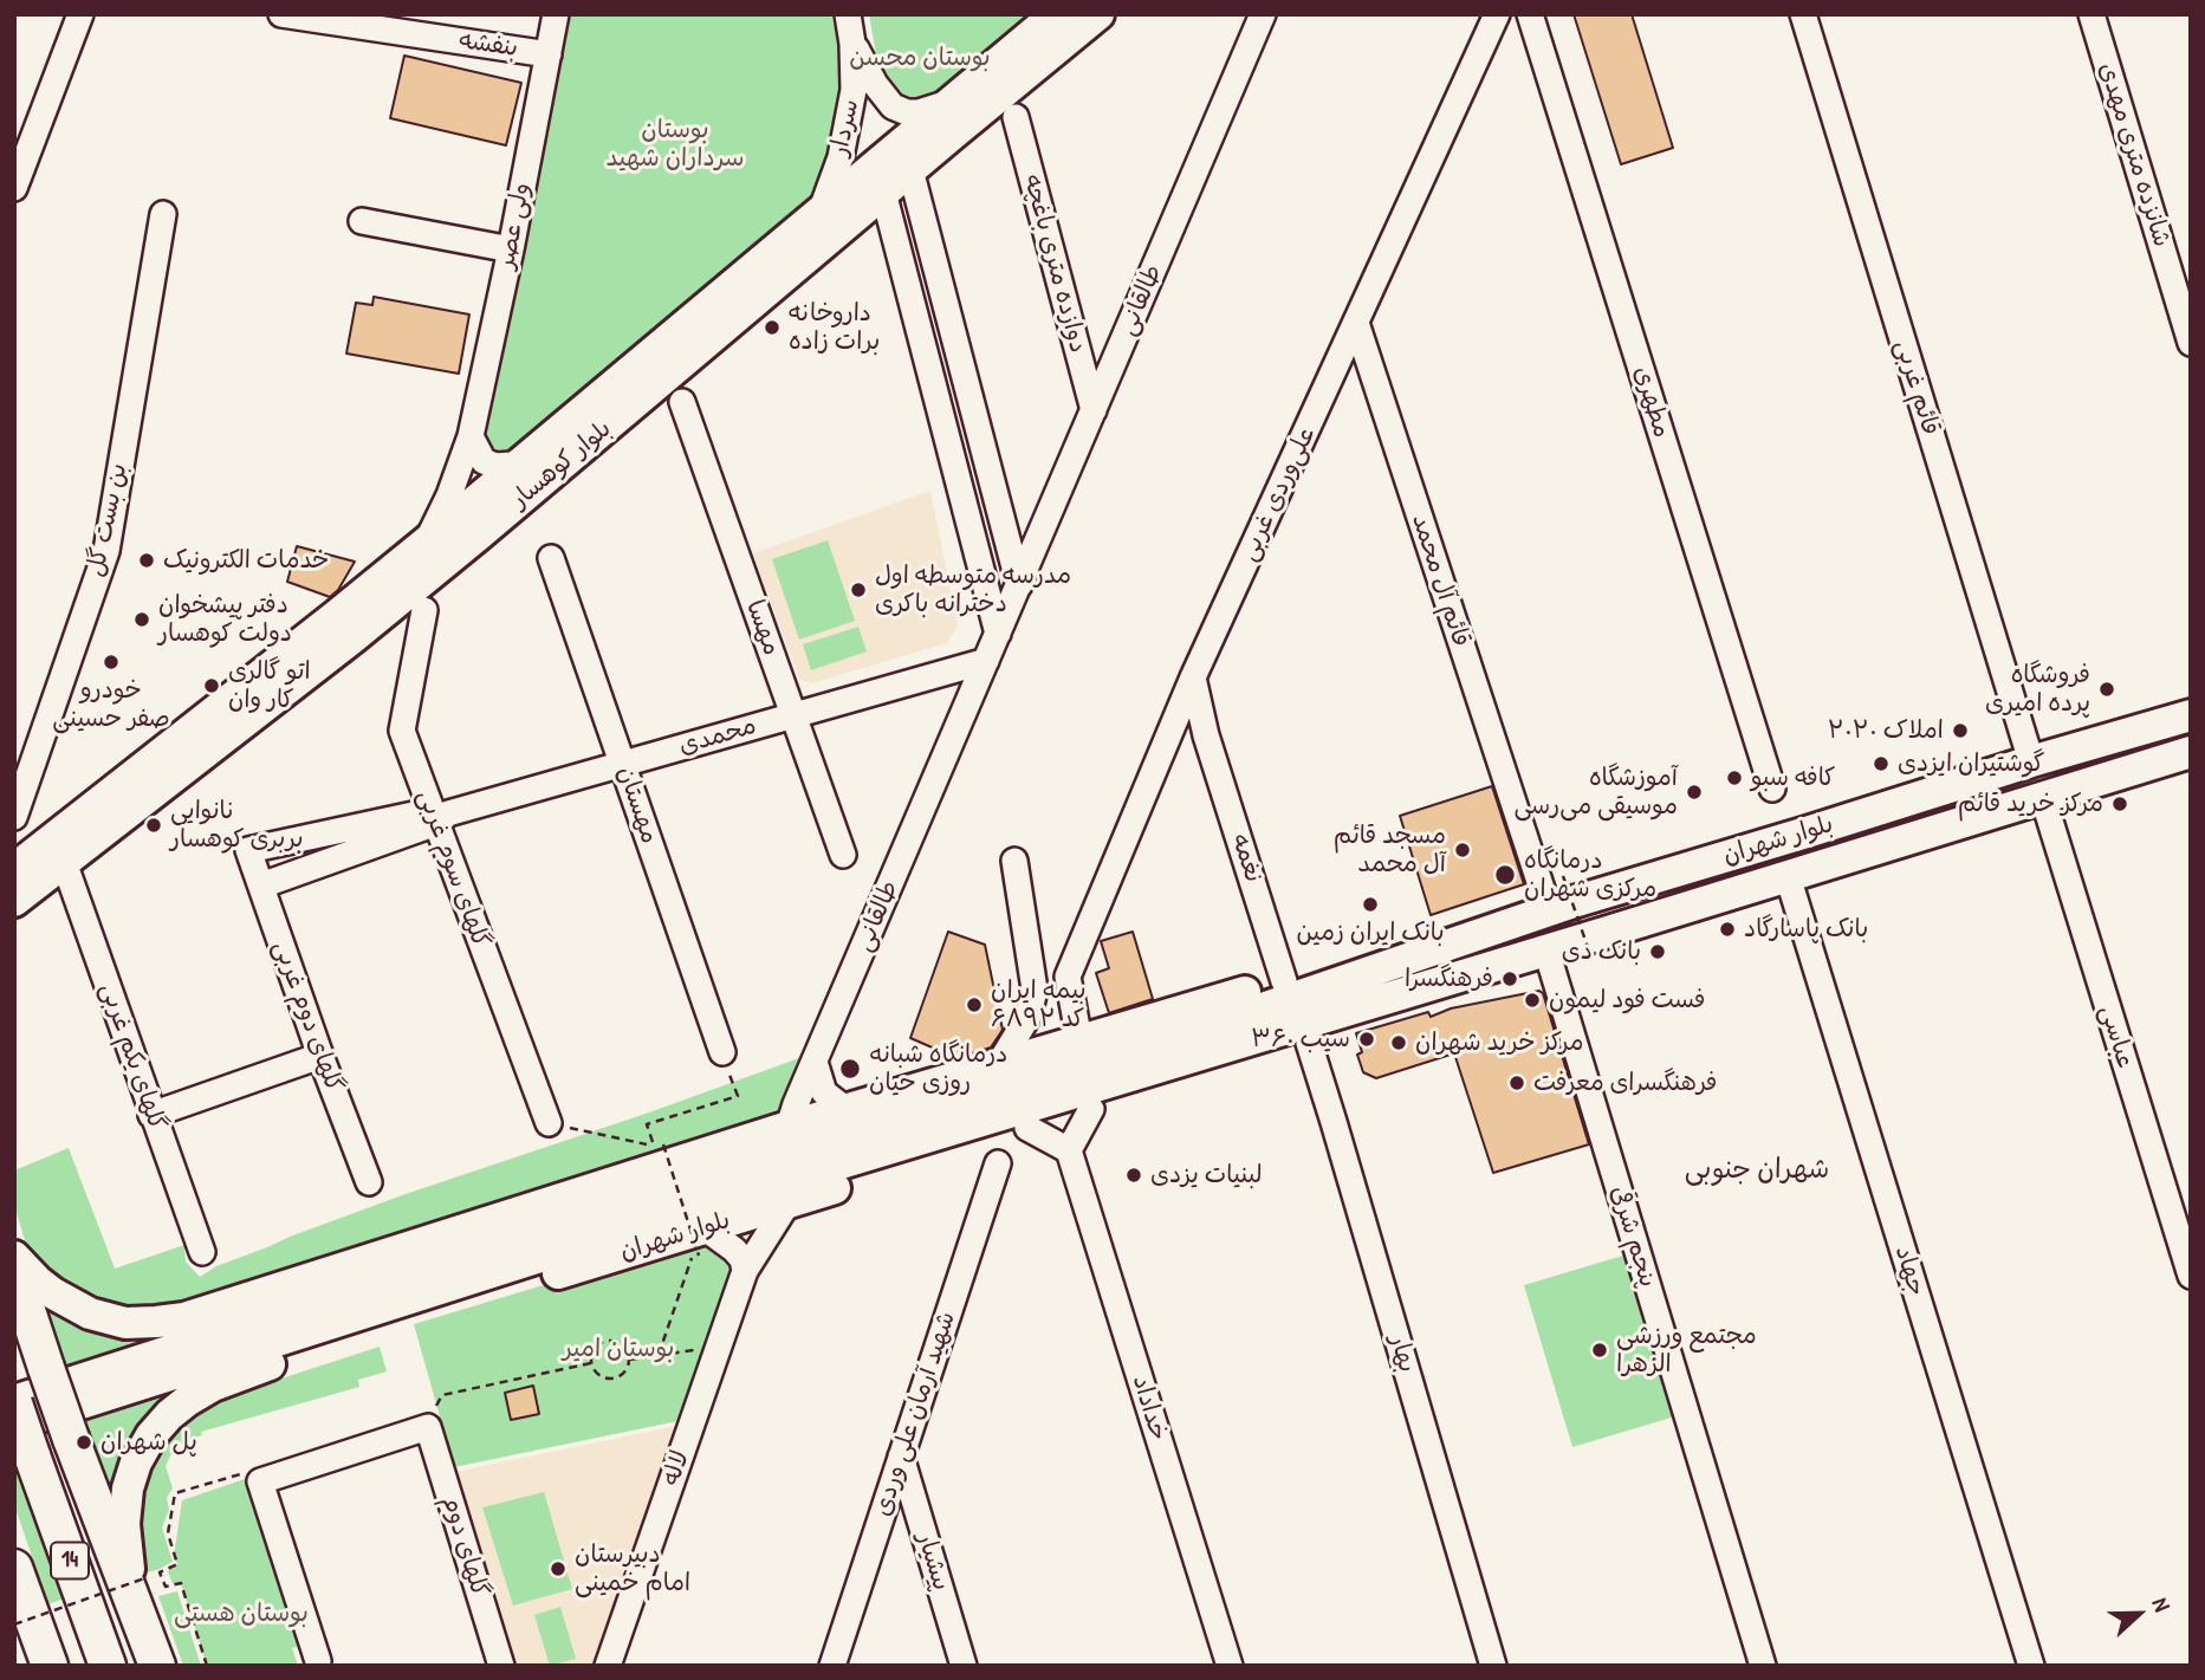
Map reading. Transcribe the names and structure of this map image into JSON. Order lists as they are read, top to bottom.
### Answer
{
  "streets": {
    "highway": ["14"],
    "main road": ["بلوار کوهسار", "بلوار شهران"],
    "street": [
      "بنفشه",
      "سردار",
      "شانزده متری مهدی",
      "ولی عصر",
      "دوازده متری باغچه",
      "طالقانی",
      "قائم غربی",
      "مطهری",
      "علی‌وردی غربی",
      "بن بست گل",
      "قائم آل محمد",
      "مهسا",
      "محمدی",
      "مهستان",
      "نغمه",
      "گلهای سوم غربی",
      "گلهای دوم غربی",
      "عباسی",
      "گلهای یکم غربی",
      "پنجم شرقی",
      "جهاد",
      "بهار",
      "خداداد",
      "شهید آرمان علی وردی",
      "لاله",
      "گلهای دوم",
      "پیشیار"
    ]
  },
  "crossings": [
    ["بنفشه", "ولی عصر"],
    ["سردار", "بلوار کوهسار"],
    ["ولی عصر", "بلوار کوهسار"],
    ["دوازده متری باغچه", "طالقانی"],
    ["طالقانی", "محمدی"],
    ["طالقانی", "بلوار شهران"],
    ["قائم غربی", "بلوار شهران"],
    ["بلوار کوهسار", "گلهای یکم غربی"],
    ["علی‌وردی غربی", "قائم آل محمد"],
    ["علی‌وردی غربی", "نغمه"],
    ["قائم آل محمد", "بلوار شهران"],
    ["مهسا", "محمدی"],
    ["محمدی", "مهستان"],
    ["محمدی", "گلهای سوم غربی"],
    ["محمدی", "گلهای دوم غربی"],
    ["بلوار شهران", "نغمه"],
    ["بلوار شهران", "عباسی"],
    ["بلوار شهران", "پنجم شرقی"],
    ["بلوار شهران", "جهاد"],
    ["بلوار شهران", "بهار"],
    ["بلوار شهران", "لاله"],
    ["بلوار شهران", "14"],
    ["گلهای سوم غربی", "گلهای دوم غربی"],
    ["شهید آرمان علی وردی", "پیشیار"]
  ],
  "districts": ["شهران جنوبی"],
  "parks": [
    "بوستان محسن",
    "بوستان سرداران شهید",
    "بوستان امیر",
    "بوستان هستی"
  ],
  "places": [
    "داروخانه برات زاده",
    "خدمات الکترونیک",
    "مدرسه متوسطه اول دخترانه باکری",
    "دفتر پیشخوان دولت کوهسار",
    "خودرو صفر حسینی",
    "اتو گالری کار وان",
    "فروشگاه پرده امیری",
    "املاک ۲۰۲۰",
    "گوشتیران ایزدی",
    "کافه سبو",
    "آموزشگاه موسیقی می‌رسی",
    "مرکز خرید قائم",
    "نانوایی بربری کوهسار",
    "مسجد قائم آل محمد",
    "درمانگاه مرکزی شهران",
    "بانک ایران زمین",
    "بانک پاسارگاد",
    "بانک دی",
    "فرهنگسرا",
    "فست فود لیمون",
    "بیمه ایران کد ۶۸۹۲",
    "سیب ۳۶۰",
    "مرکز خرید شهران",
    "درمانگاه شبانه روزی حیان",
    "فرهنگسرای معرفت",
    "لبنیات یزدی",
    "مجتمع ورزشی الزهرا",
    "پل شهران",
    "دبیرستان امام خمینی"
  ],
  "north": "right"
}
